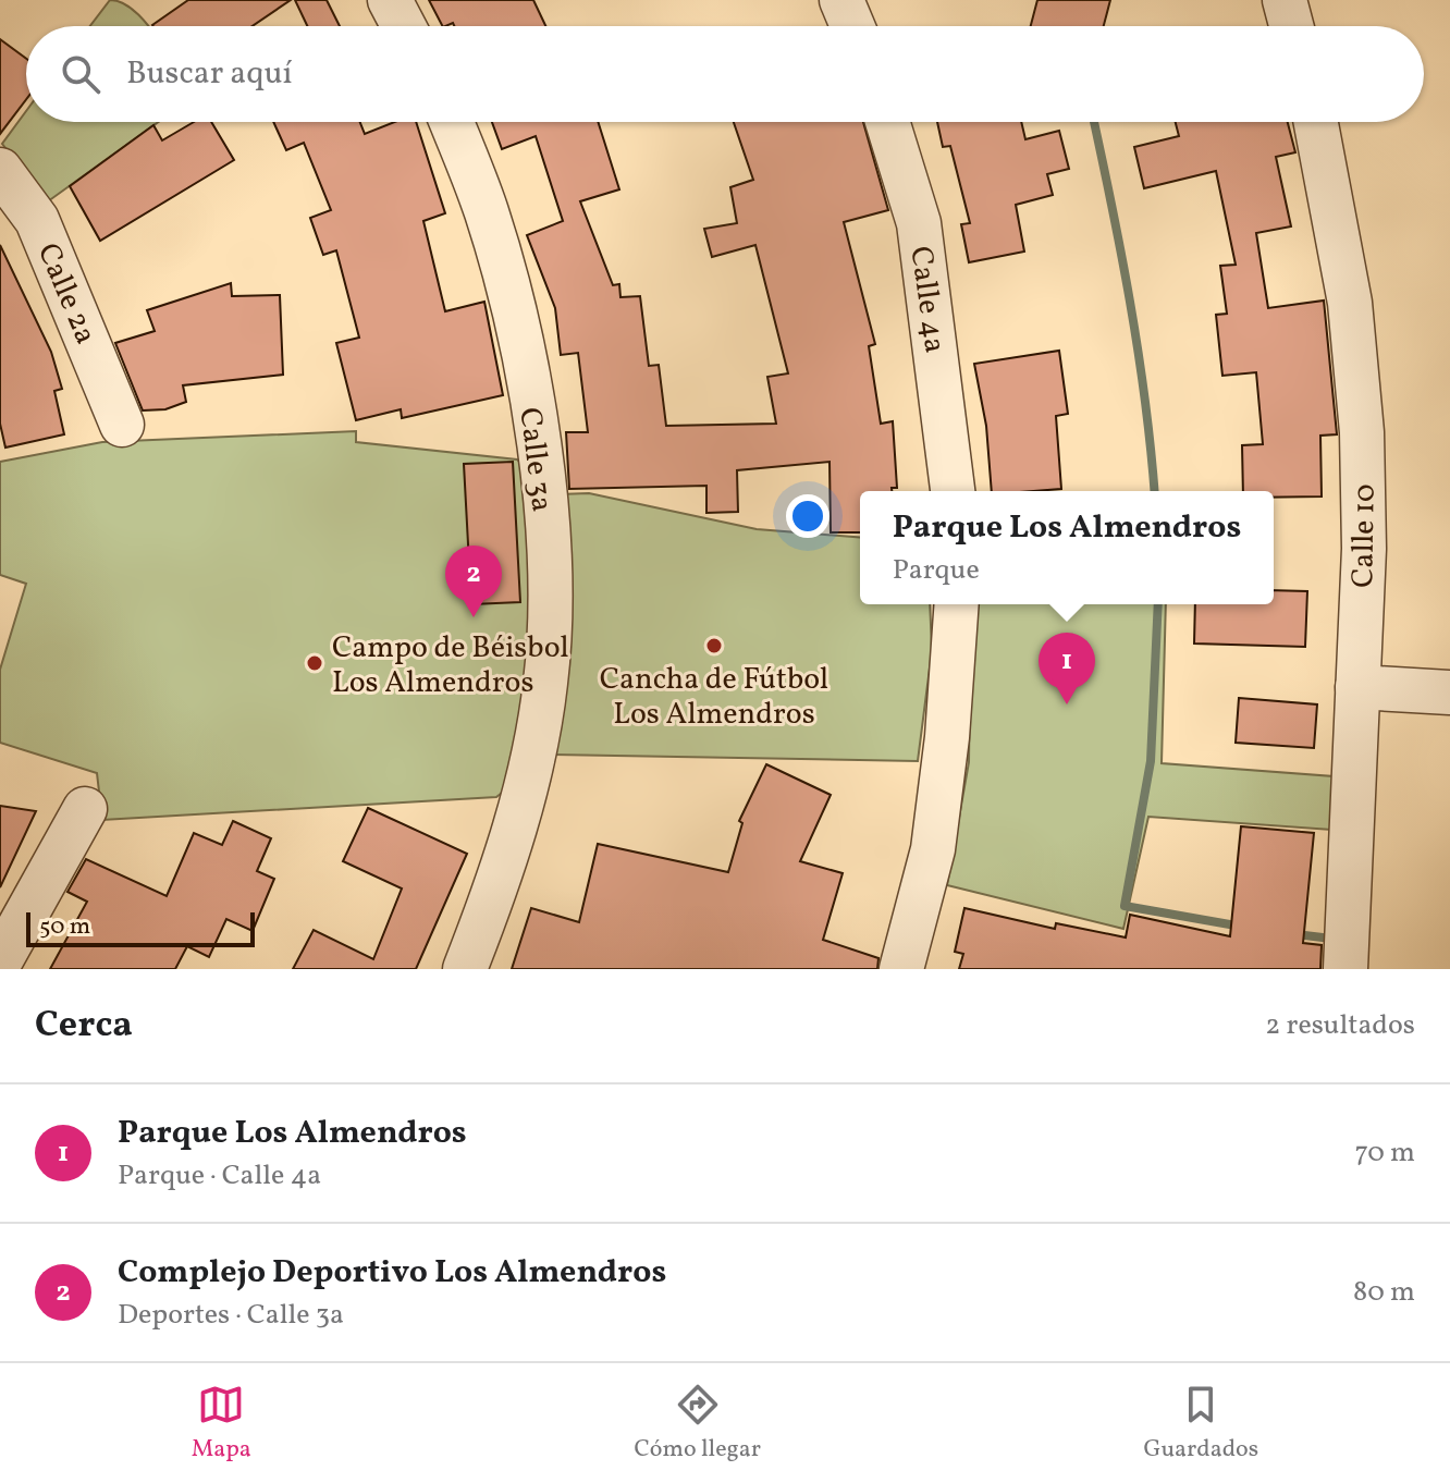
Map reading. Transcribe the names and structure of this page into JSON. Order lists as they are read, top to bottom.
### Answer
{
  "streets": {
    "street": [
      "Calle 2a",
      "Calle 4a",
      "Calle 3a",
      "Calle 10"
    ]
  },
  "places": ["Cancha de Fútbol Los Almendros", "Campo de Béisbol Los Almendros"],
  "scale_bar": "50 m",
  "page": {
    "search": "Buscar aquí",
    "popup": ["Parque Los Almendros", "Parque"],
    "pins": ["2", "1"],
    "scale": "50 m",
    "heading": ["Cerca", "2 resultados"],
    "list": [
      {
        "mark": "1",
        "name": "Parque Los Almendros",
        "note": "Parque · Calle 4a",
        "value": "70 m"
      },
      {
        "mark": "2",
        "name": "Complejo Deportivo Los Almendros",
        "note": "Deportes · Calle 3a",
        "value": "80 m"
      }
    ],
    "nav": ["Mapa", "Cómo llegar", "Guardados"]
  }
}
